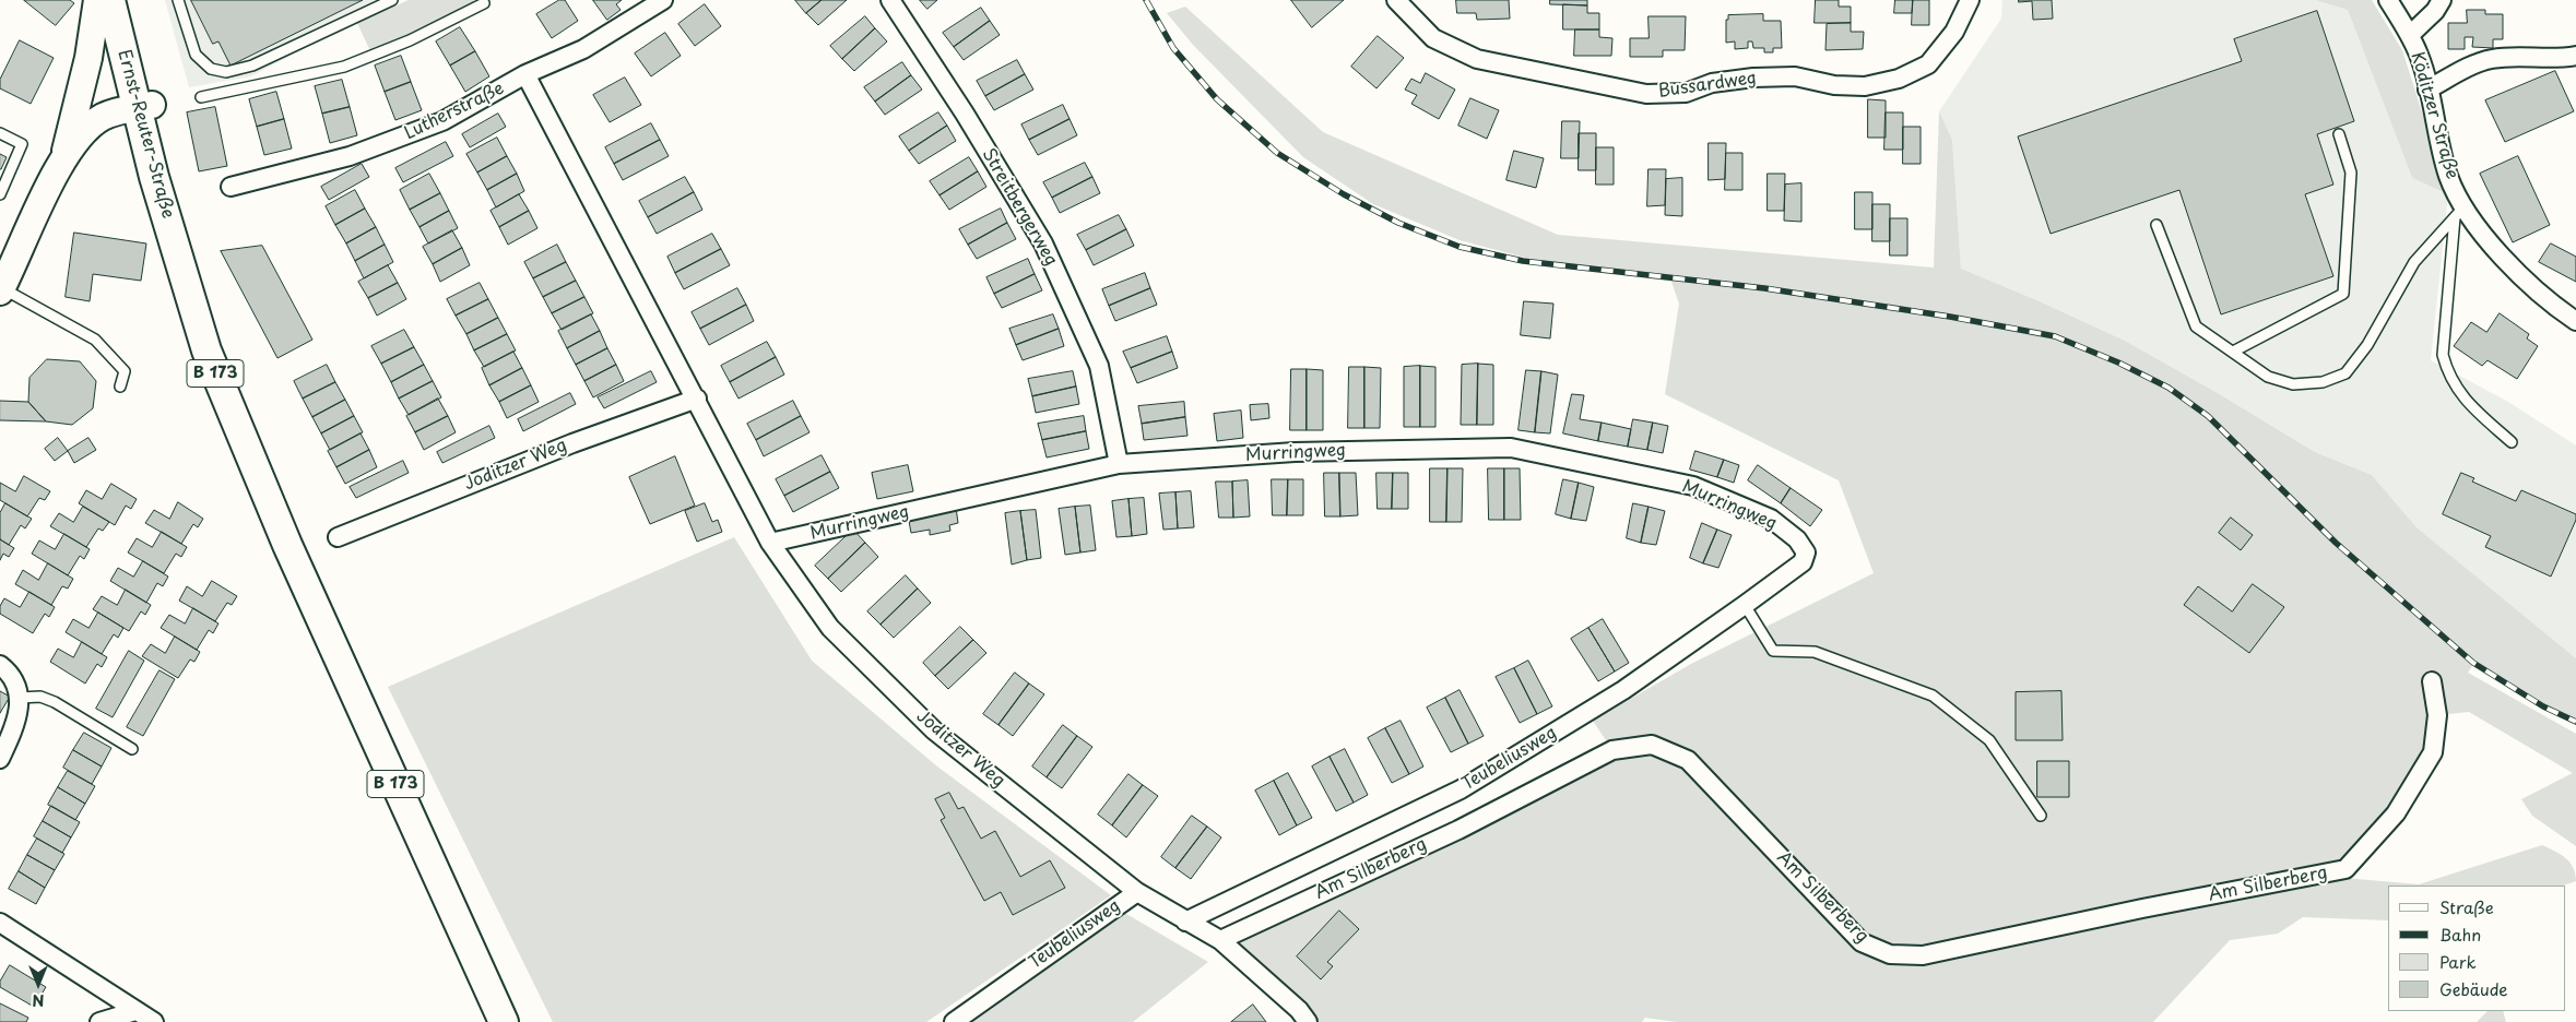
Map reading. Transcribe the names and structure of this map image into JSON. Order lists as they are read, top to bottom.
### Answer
{
  "streets": {
    "main road": ["Ernst-Reuter-Straße", "B 173"],
    "street": [
      "Bussardweg",
      "Lutherstraße",
      "Köditzer Straße",
      "Streitbergerweg",
      "Murringweg",
      "Joditzer Weg",
      "Teubeliusweg",
      "Am Silberberg"
    ]
  },
  "crossings": [
    ["Lutherstraße", "Joditzer Weg"],
    ["Streitbergerweg", "Murringweg"],
    ["Murringweg", "Joditzer Weg"],
    ["Murringweg", "Teubeliusweg"],
    ["Joditzer Weg", "Teubeliusweg"],
    ["Joditzer Weg", "Am Silberberg"]
  ],
  "legend": [
    "Straße",
    "Bahn",
    "Park",
    "Gebäude"
  ],
  "north": "bottom"
}
